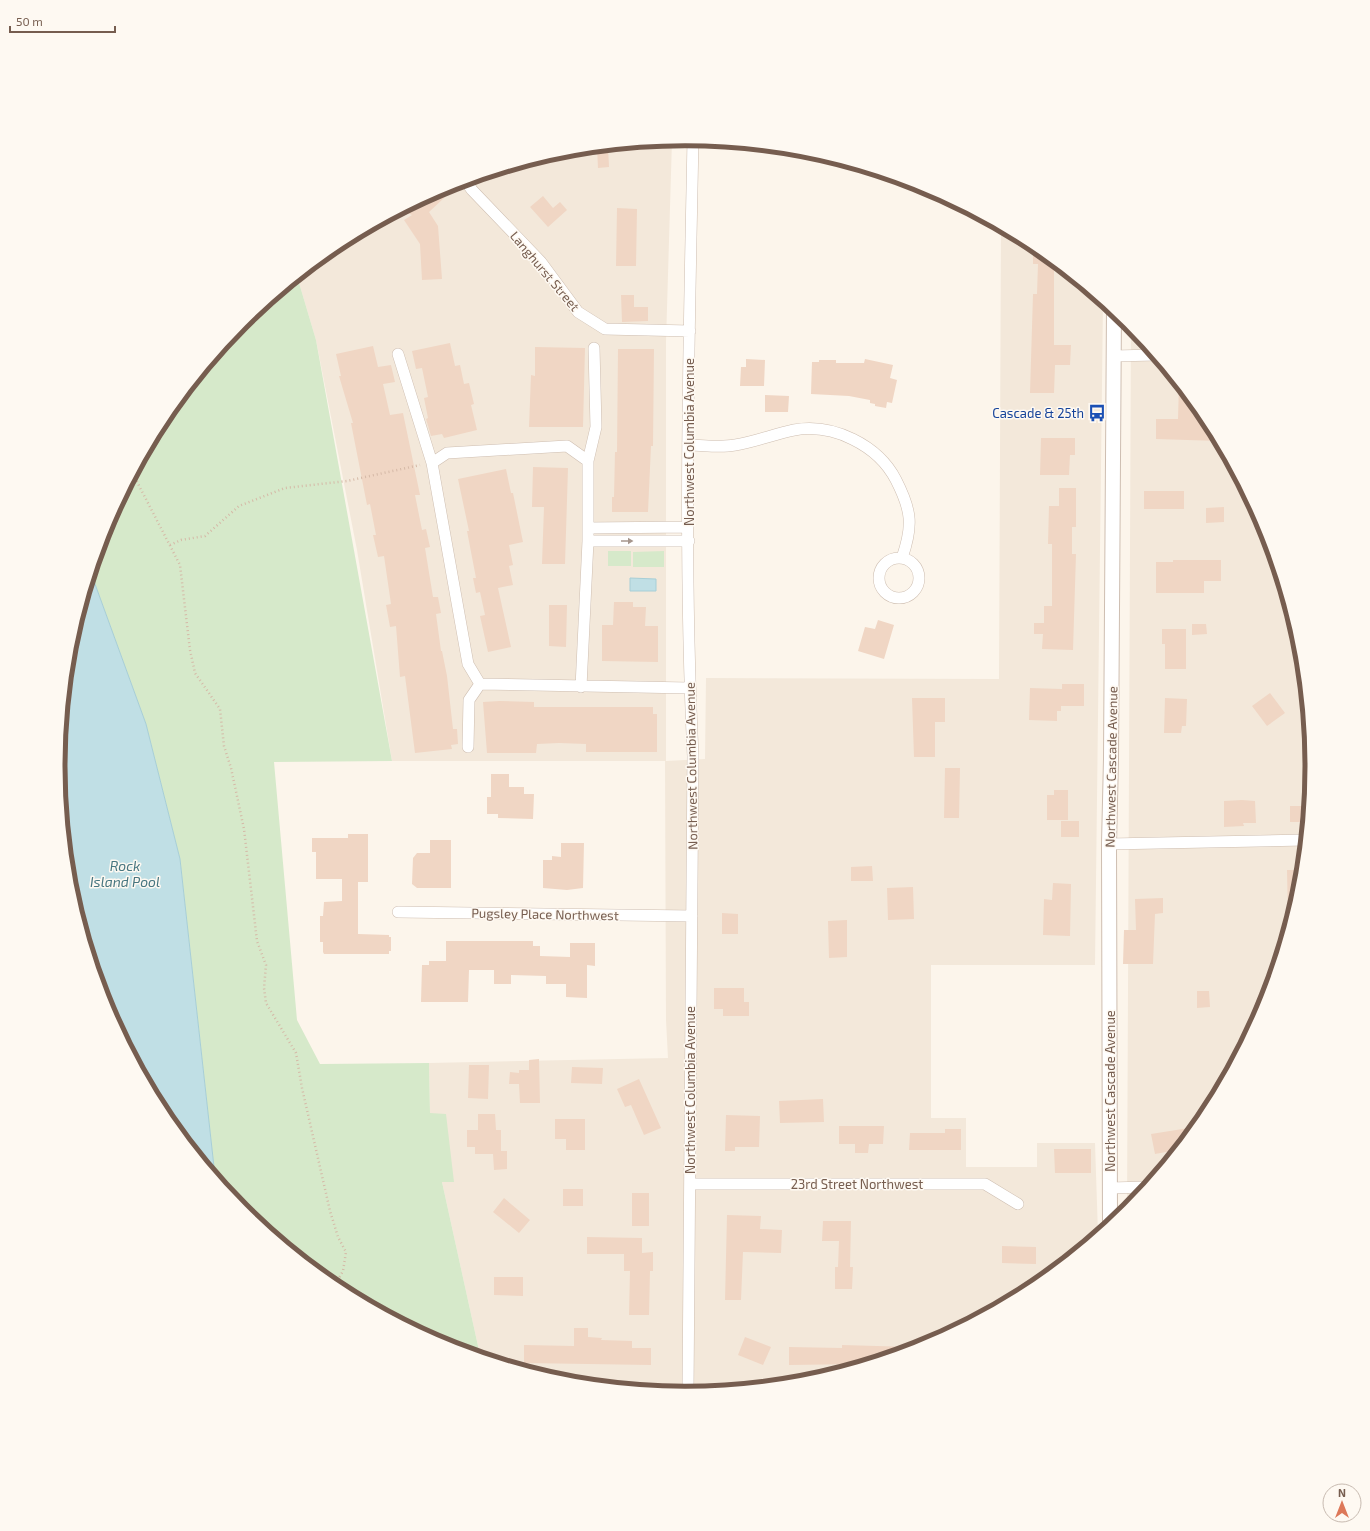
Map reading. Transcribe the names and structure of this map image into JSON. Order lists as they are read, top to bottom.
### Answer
{
  "streets": {
    "street": [
      "Langhurst Street",
      "Northwest Columbia Avenue",
      "Northwest Cascade Avenue",
      "Pugsley Place Northwest",
      "23rd Street Northwest"
    ]
  },
  "crossings": [
    ["Langhurst Street", "Northwest Columbia Avenue"],
    ["Northwest Columbia Avenue", "Pugsley Place Northwest"],
    ["Northwest Columbia Avenue", "23rd Street Northwest"]
  ],
  "water": ["Rock Island Pool"],
  "places": {
    "bus stop": ["Cascade & 25th"]
  },
  "scale_bar": "50 m",
  "north": "top"
}
